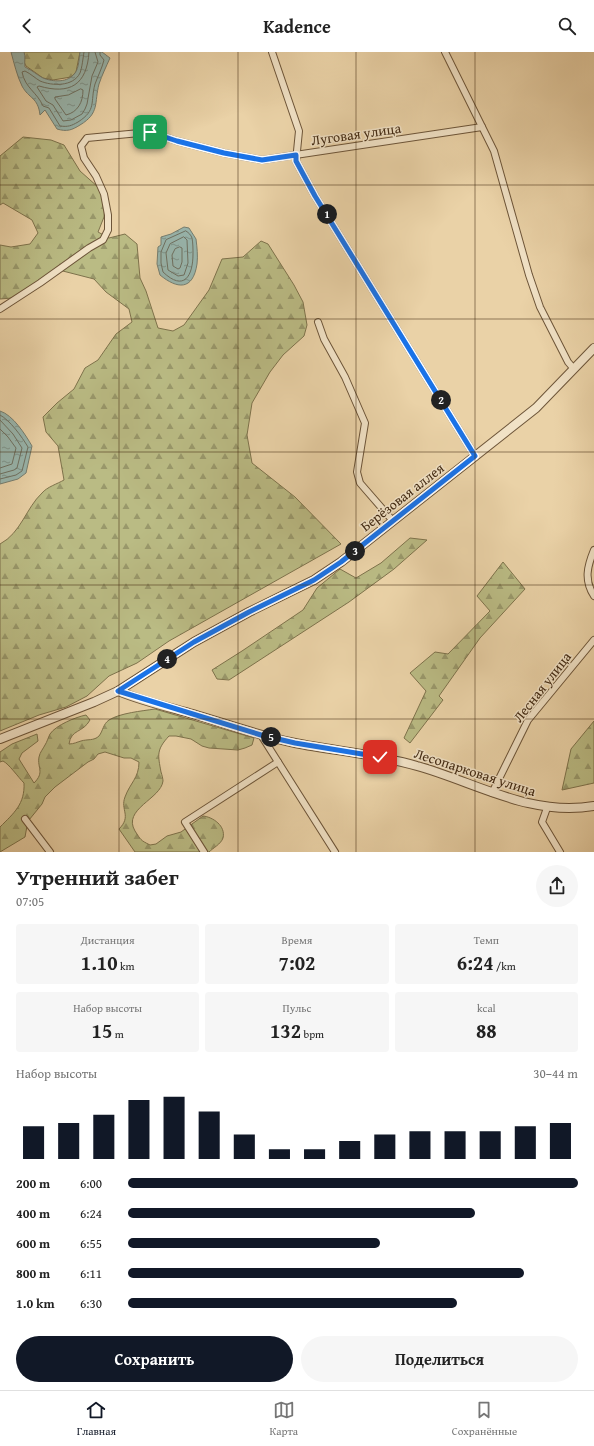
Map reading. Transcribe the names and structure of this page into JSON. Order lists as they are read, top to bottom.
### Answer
{
  "streets": {
    "street": [
      "Луговая улица",
      "Берёзовая аллея",
      "Лесная улица",
      "Лесопарковая улица"
    ]
  },
  "crossings": [
    ["Берёзовая аллея", "Лесопарковая улица"],
    ["Лесная улица", "Лесопарковая улица"]
  ],
  "page": {
    "header": "Kadence",
    "pins": [
      "1",
      "2",
      "3",
      "4",
      "5"
    ],
    "heading": ["Утренний забег", "07:05"],
    "stats": [
      ["Дистанция", "1.10 km"],
      ["Время", "7:02"],
      ["Темп", "6:24 /km"],
      ["Набор высоты", "15 m"],
      ["Пульс", "132 bpm"],
      ["kcal", "88"]
    ],
    "chart": ["Набор высоты", "30–44 m"],
    "list": [
      {
        "name": "200 m",
        "note": "6:00"
      },
      {
        "name": "400 m",
        "note": "6:24"
      },
      {
        "name": "600 m",
        "note": "6:55"
      },
      {
        "name": "800 m",
        "note": "6:11"
      },
      {
        "name": "1.0 km",
        "note": "6:30"
      }
    ],
    "buttons": ["Сохранить", "Поделиться"],
    "tabs": ["Главная", "Карта", "Сохранённые"]
  }
}
